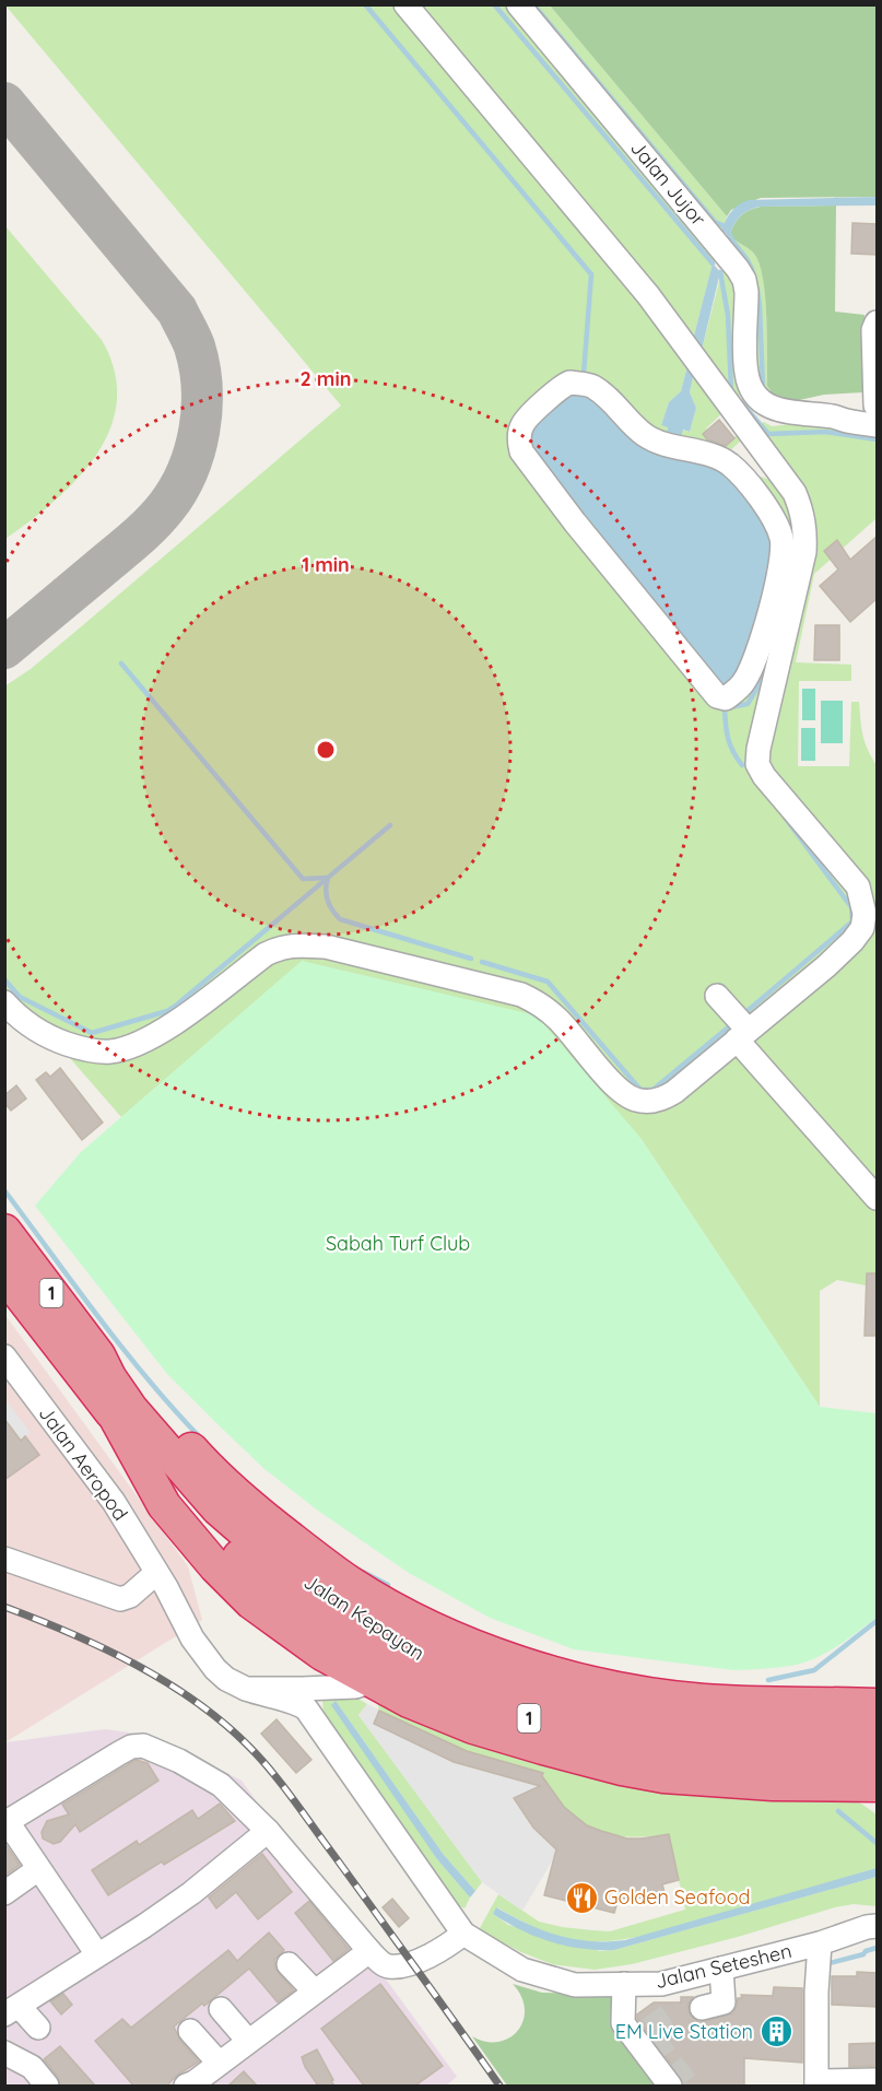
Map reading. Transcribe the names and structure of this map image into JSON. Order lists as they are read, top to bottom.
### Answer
{
  "streets": {
    "highway": ["1", "Jalan Kepayan"],
    "street": ["Jalan Jujor", "Jalan Aeropod", "Jalan Seteshen"]
  },
  "crossings": [
    ["Jalan Aeropod", "Jalan Seteshen"]
  ],
  "parks": ["Sabah Turf Club"],
  "places": {
    "restaurant": ["Golden Seafood"],
    "building": ["EM Live Station"]
  },
  "rings": ["2 min", "1 min"]
}
